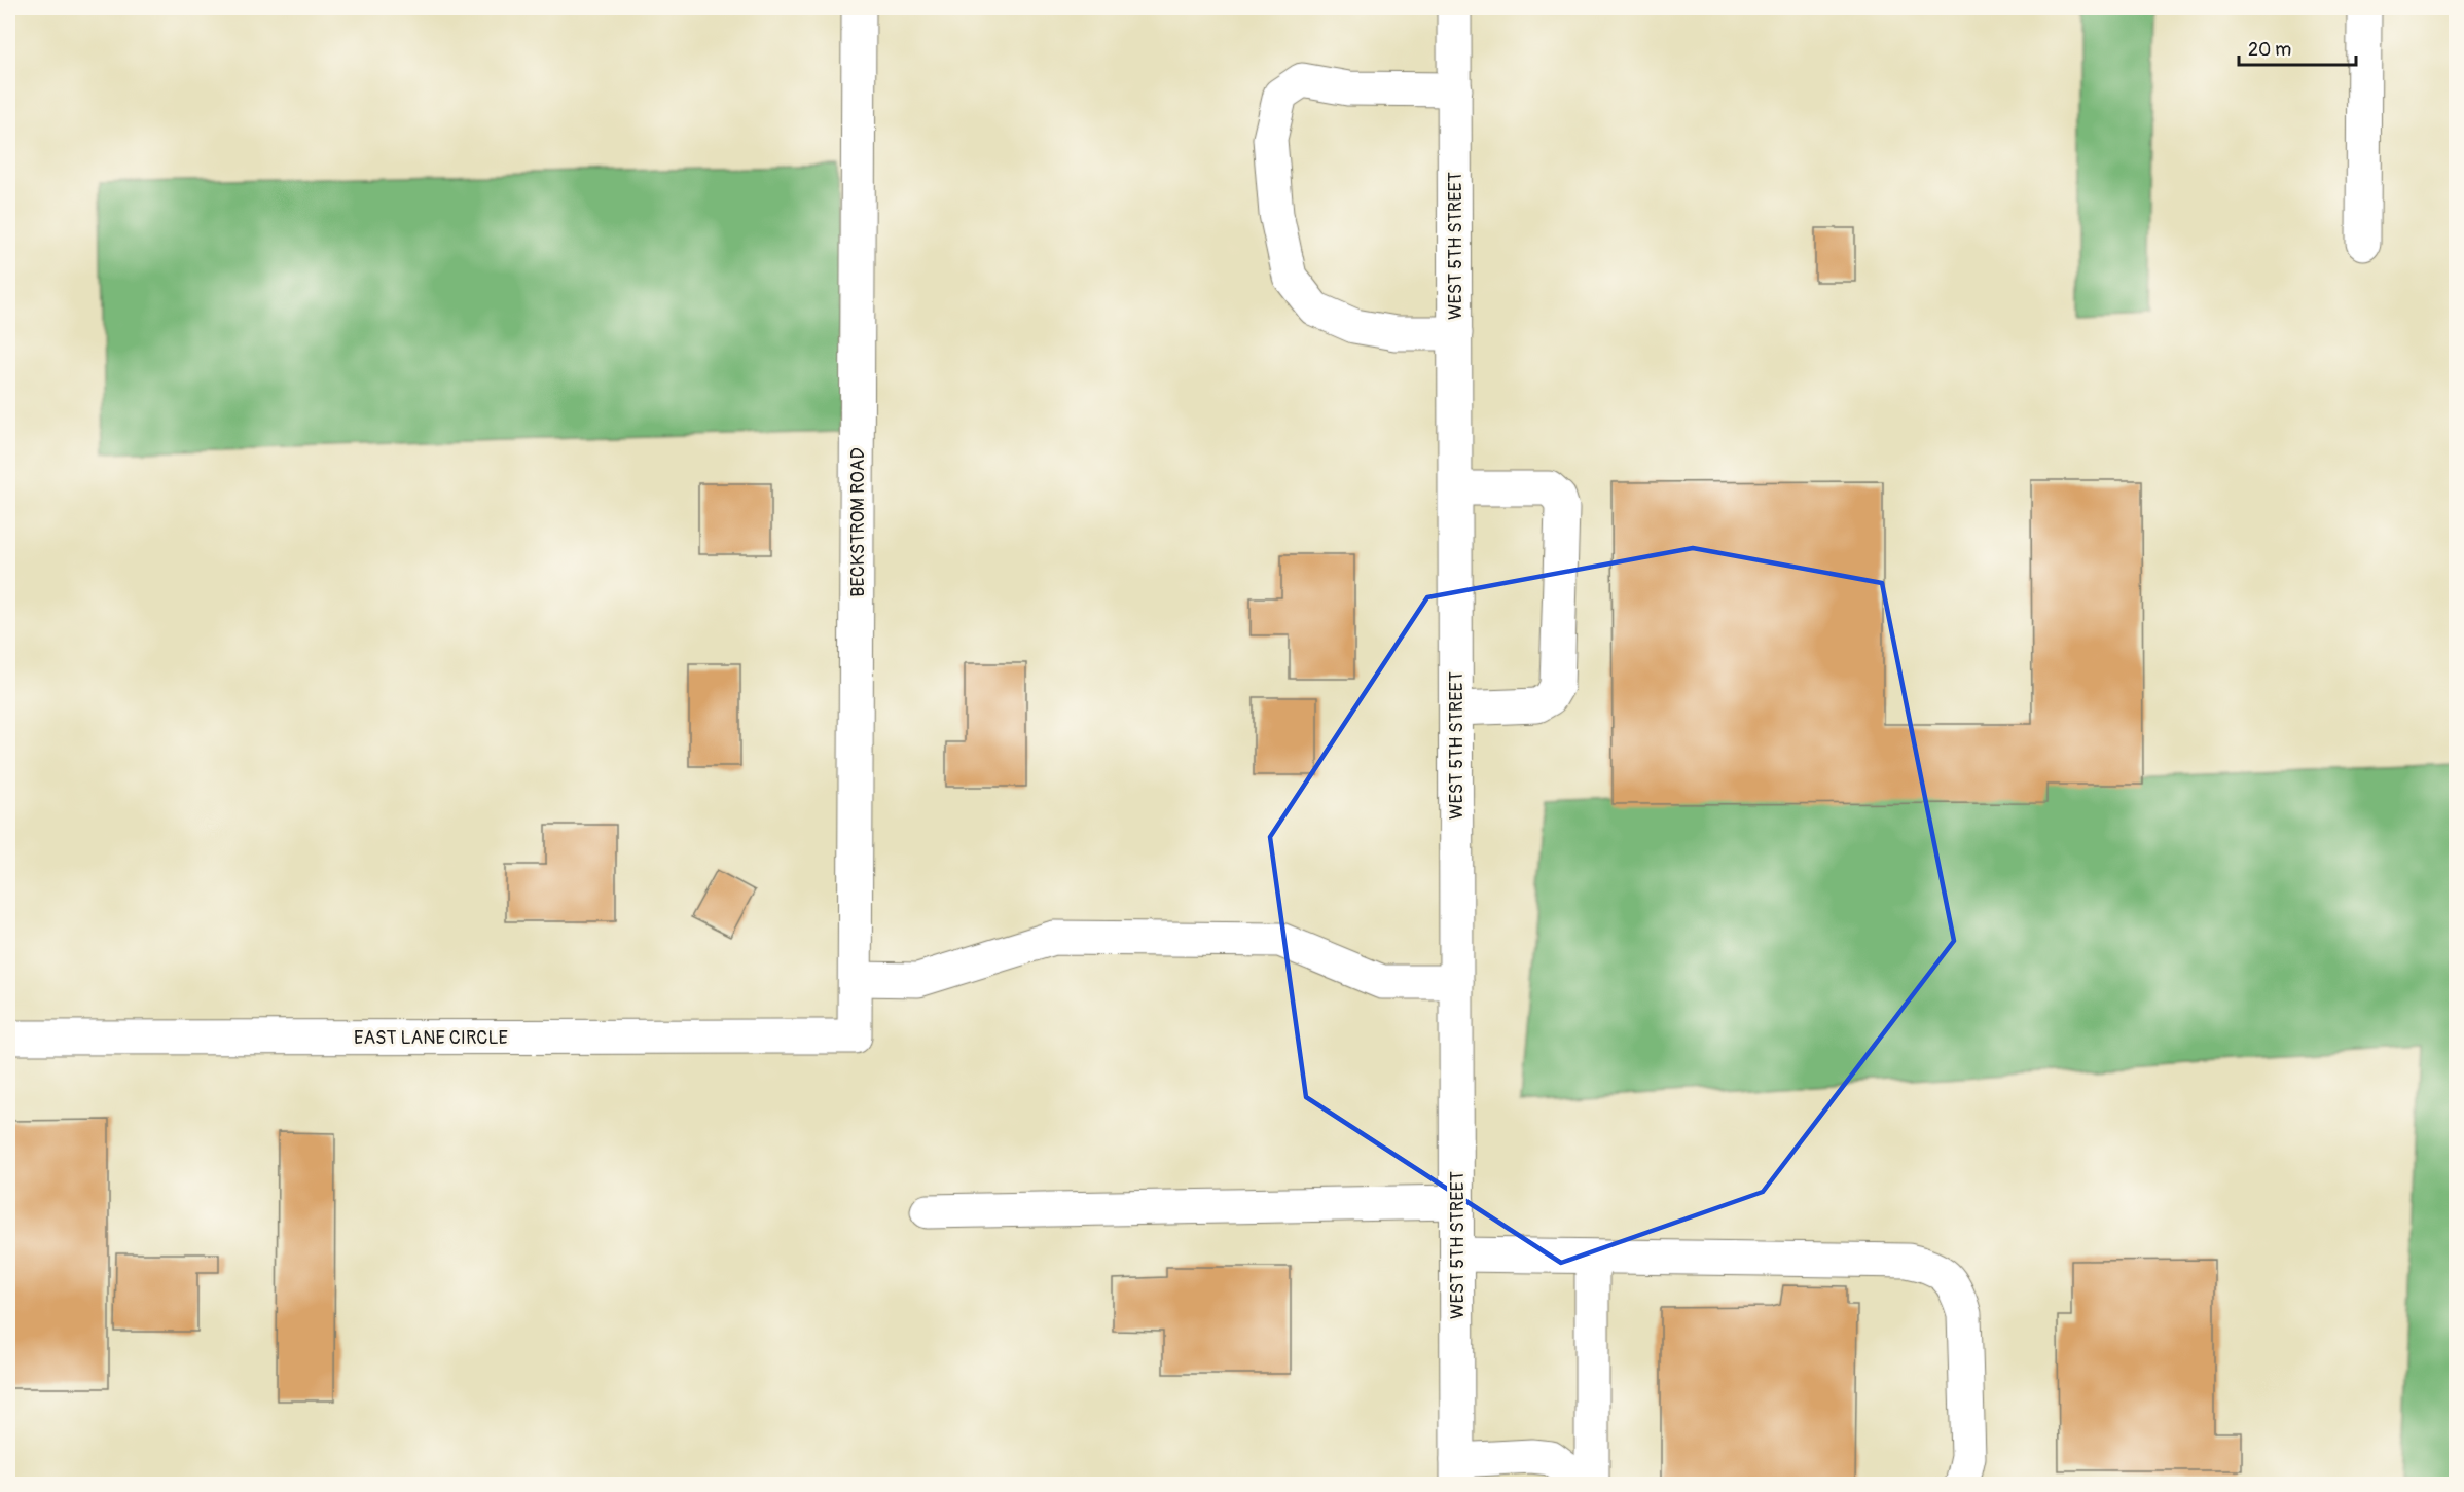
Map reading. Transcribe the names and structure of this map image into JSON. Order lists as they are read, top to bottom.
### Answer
{
  "streets": {
    "street": ["WEST 5TH STREET", "BECKSTROM ROAD", "EAST LANE CIRCLE"]
  },
  "crossings": [
    ["BECKSTROM ROAD", "EAST LANE CIRCLE"]
  ],
  "scale_bar": "20 m"
}
